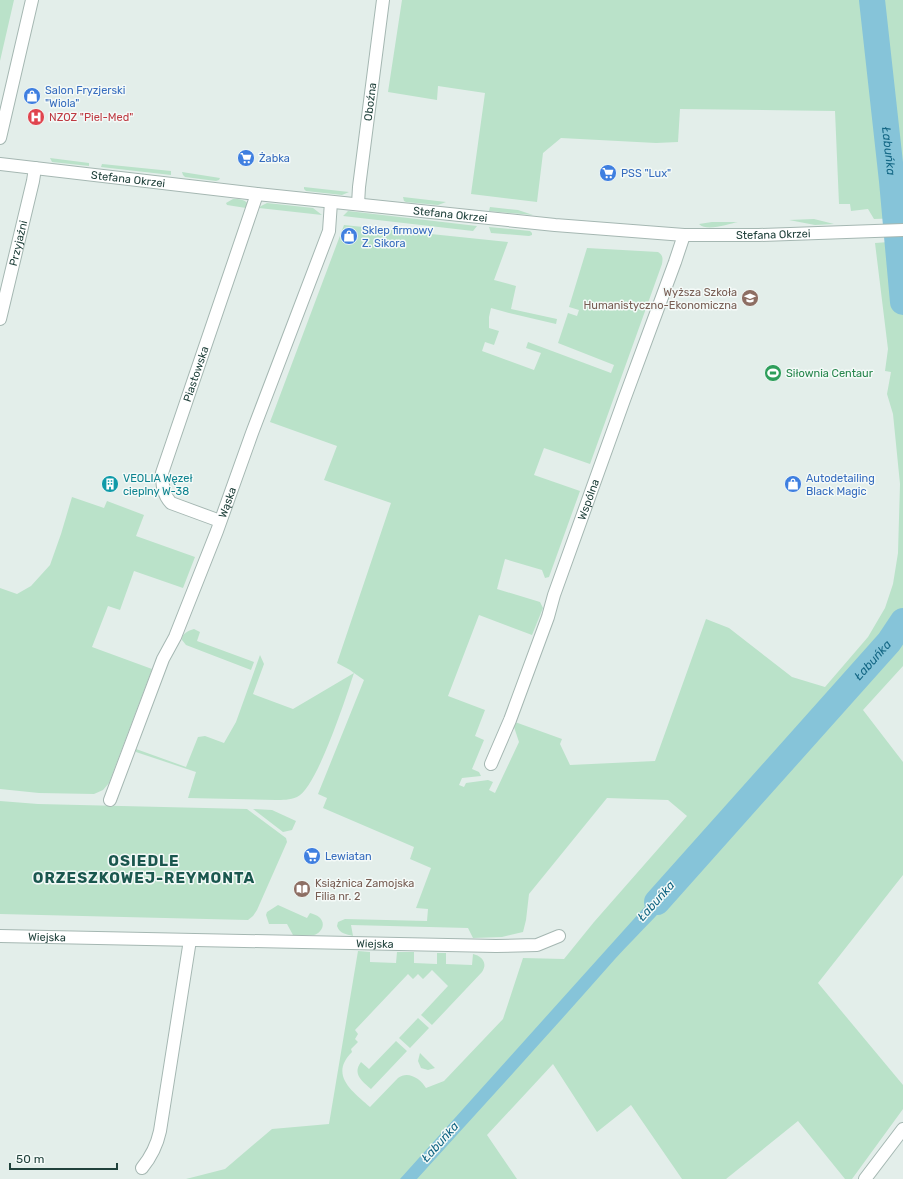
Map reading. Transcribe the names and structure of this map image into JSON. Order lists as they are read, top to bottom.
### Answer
{
  "streets": {
    "street": [
      "Oboźna",
      "Stefana Okrzei",
      "Przyjaźni",
      "Piastowska",
      "Wspólna",
      "Wąska",
      "Wiejska"
    ]
  },
  "crossings": [
    ["Oboźna", "Stefana Okrzei"],
    ["Stefana Okrzei", "Przyjaźni"],
    ["Stefana Okrzei", "Piastowska"],
    ["Stefana Okrzei", "Wspólna"],
    ["Stefana Okrzei", "Wąska"],
    ["Piastowska", "Wąska"]
  ],
  "districts": ["OSIEDLE ORZESZKOWEJ-REYMONTA"],
  "water": ["Łabuńka"],
  "places": {
    "shop": ["Salon Fryzjerski \"Wiola\"", "Sklep firmowy Z. Sikora", "Autodetailing Black Magic"],
    "hospital": ["NZOZ \"Piel-Med\""],
    "supermarket": ["Żabka", "PSS \"Lux\"", "Lewiatan"],
    "school or university": ["Wyższa Szkoła Humanistyczno-Ekonomiczna"],
    "sports": ["Siłownia Centaur"],
    "building": ["VEOLIA Węzeł cieplny W-38"],
    "library": ["Książnica Zamojska Filia nr. 2"]
  },
  "scale_bar": "50 m"
}
